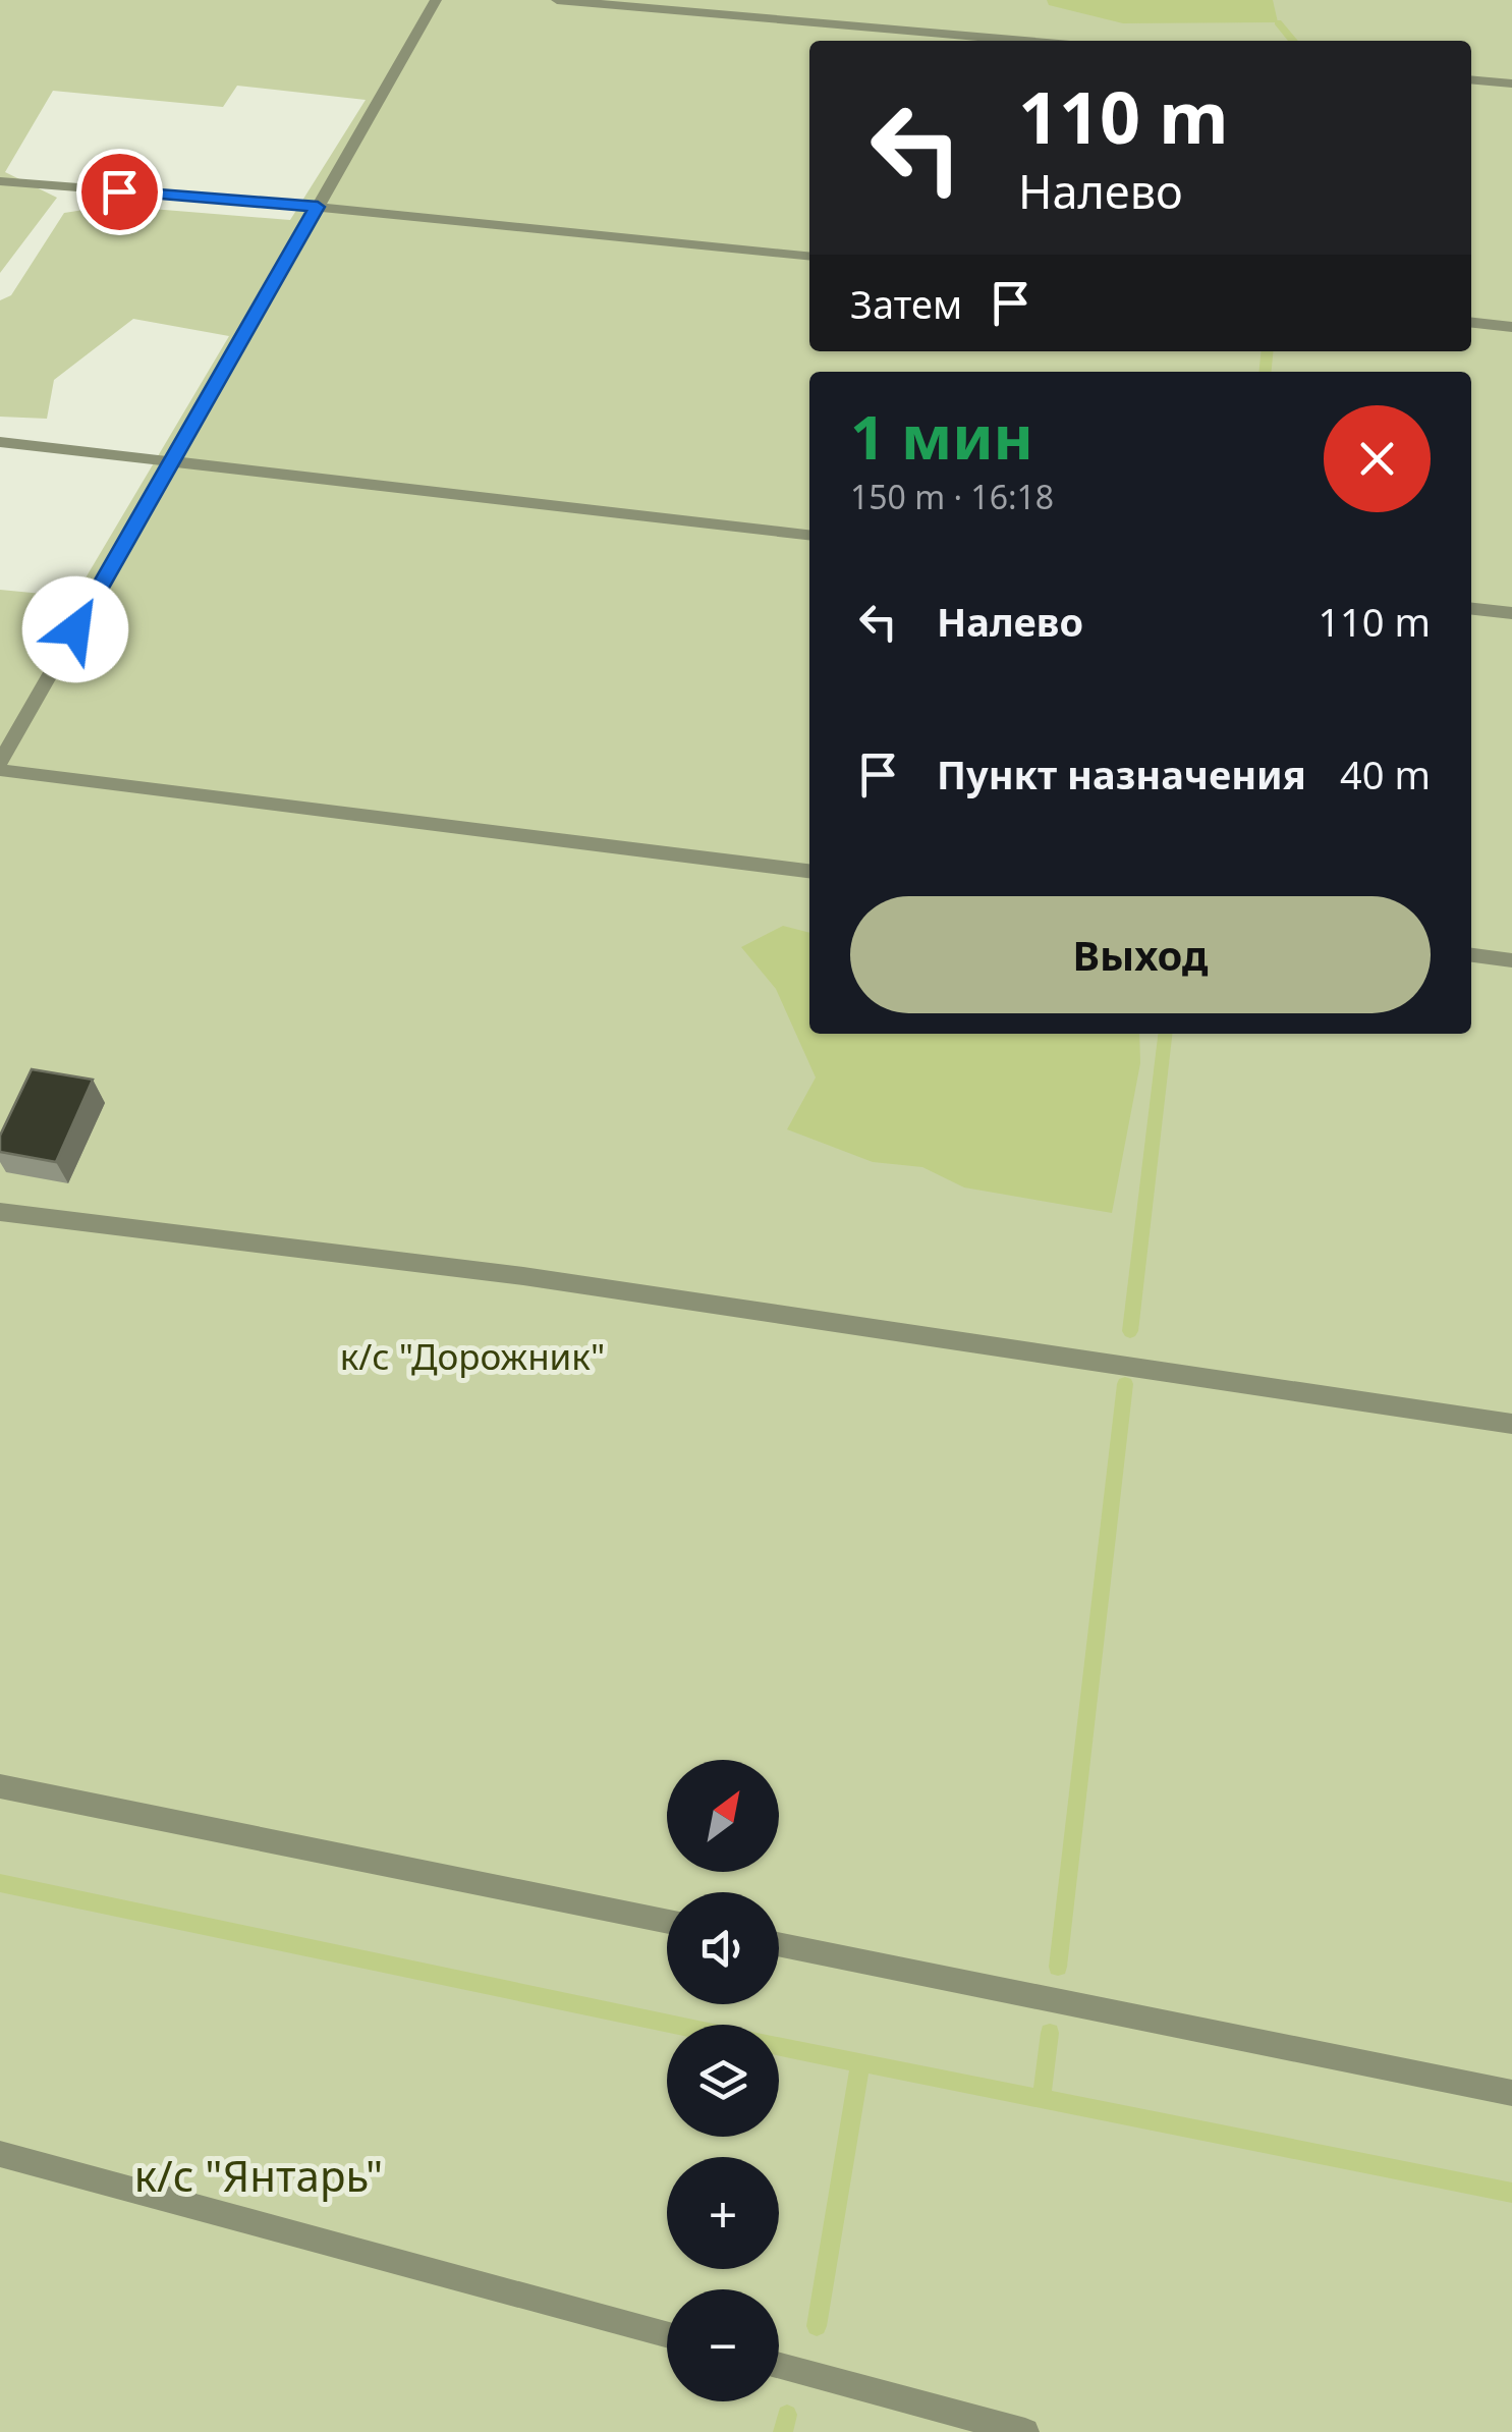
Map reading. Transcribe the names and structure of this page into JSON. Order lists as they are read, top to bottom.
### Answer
{
  "parks": ["к/с \"Дорожник\"", "к/с \"Янтарь\""],
  "north": "top right",
  "page": {
    "turn": ["110 m", "Налево"],
    "then": "Затем",
    "heading": ["1 мин", "150 m · 16:18"],
    "list": [
      {
        "name": "Налево",
        "value": "110 m"
      },
      {
        "name": "Пункт назначения",
        "value": "40 m"
      }
    ],
    "buttons": "Выход",
    "map_buttons": ["+", "−"]
  }
}
